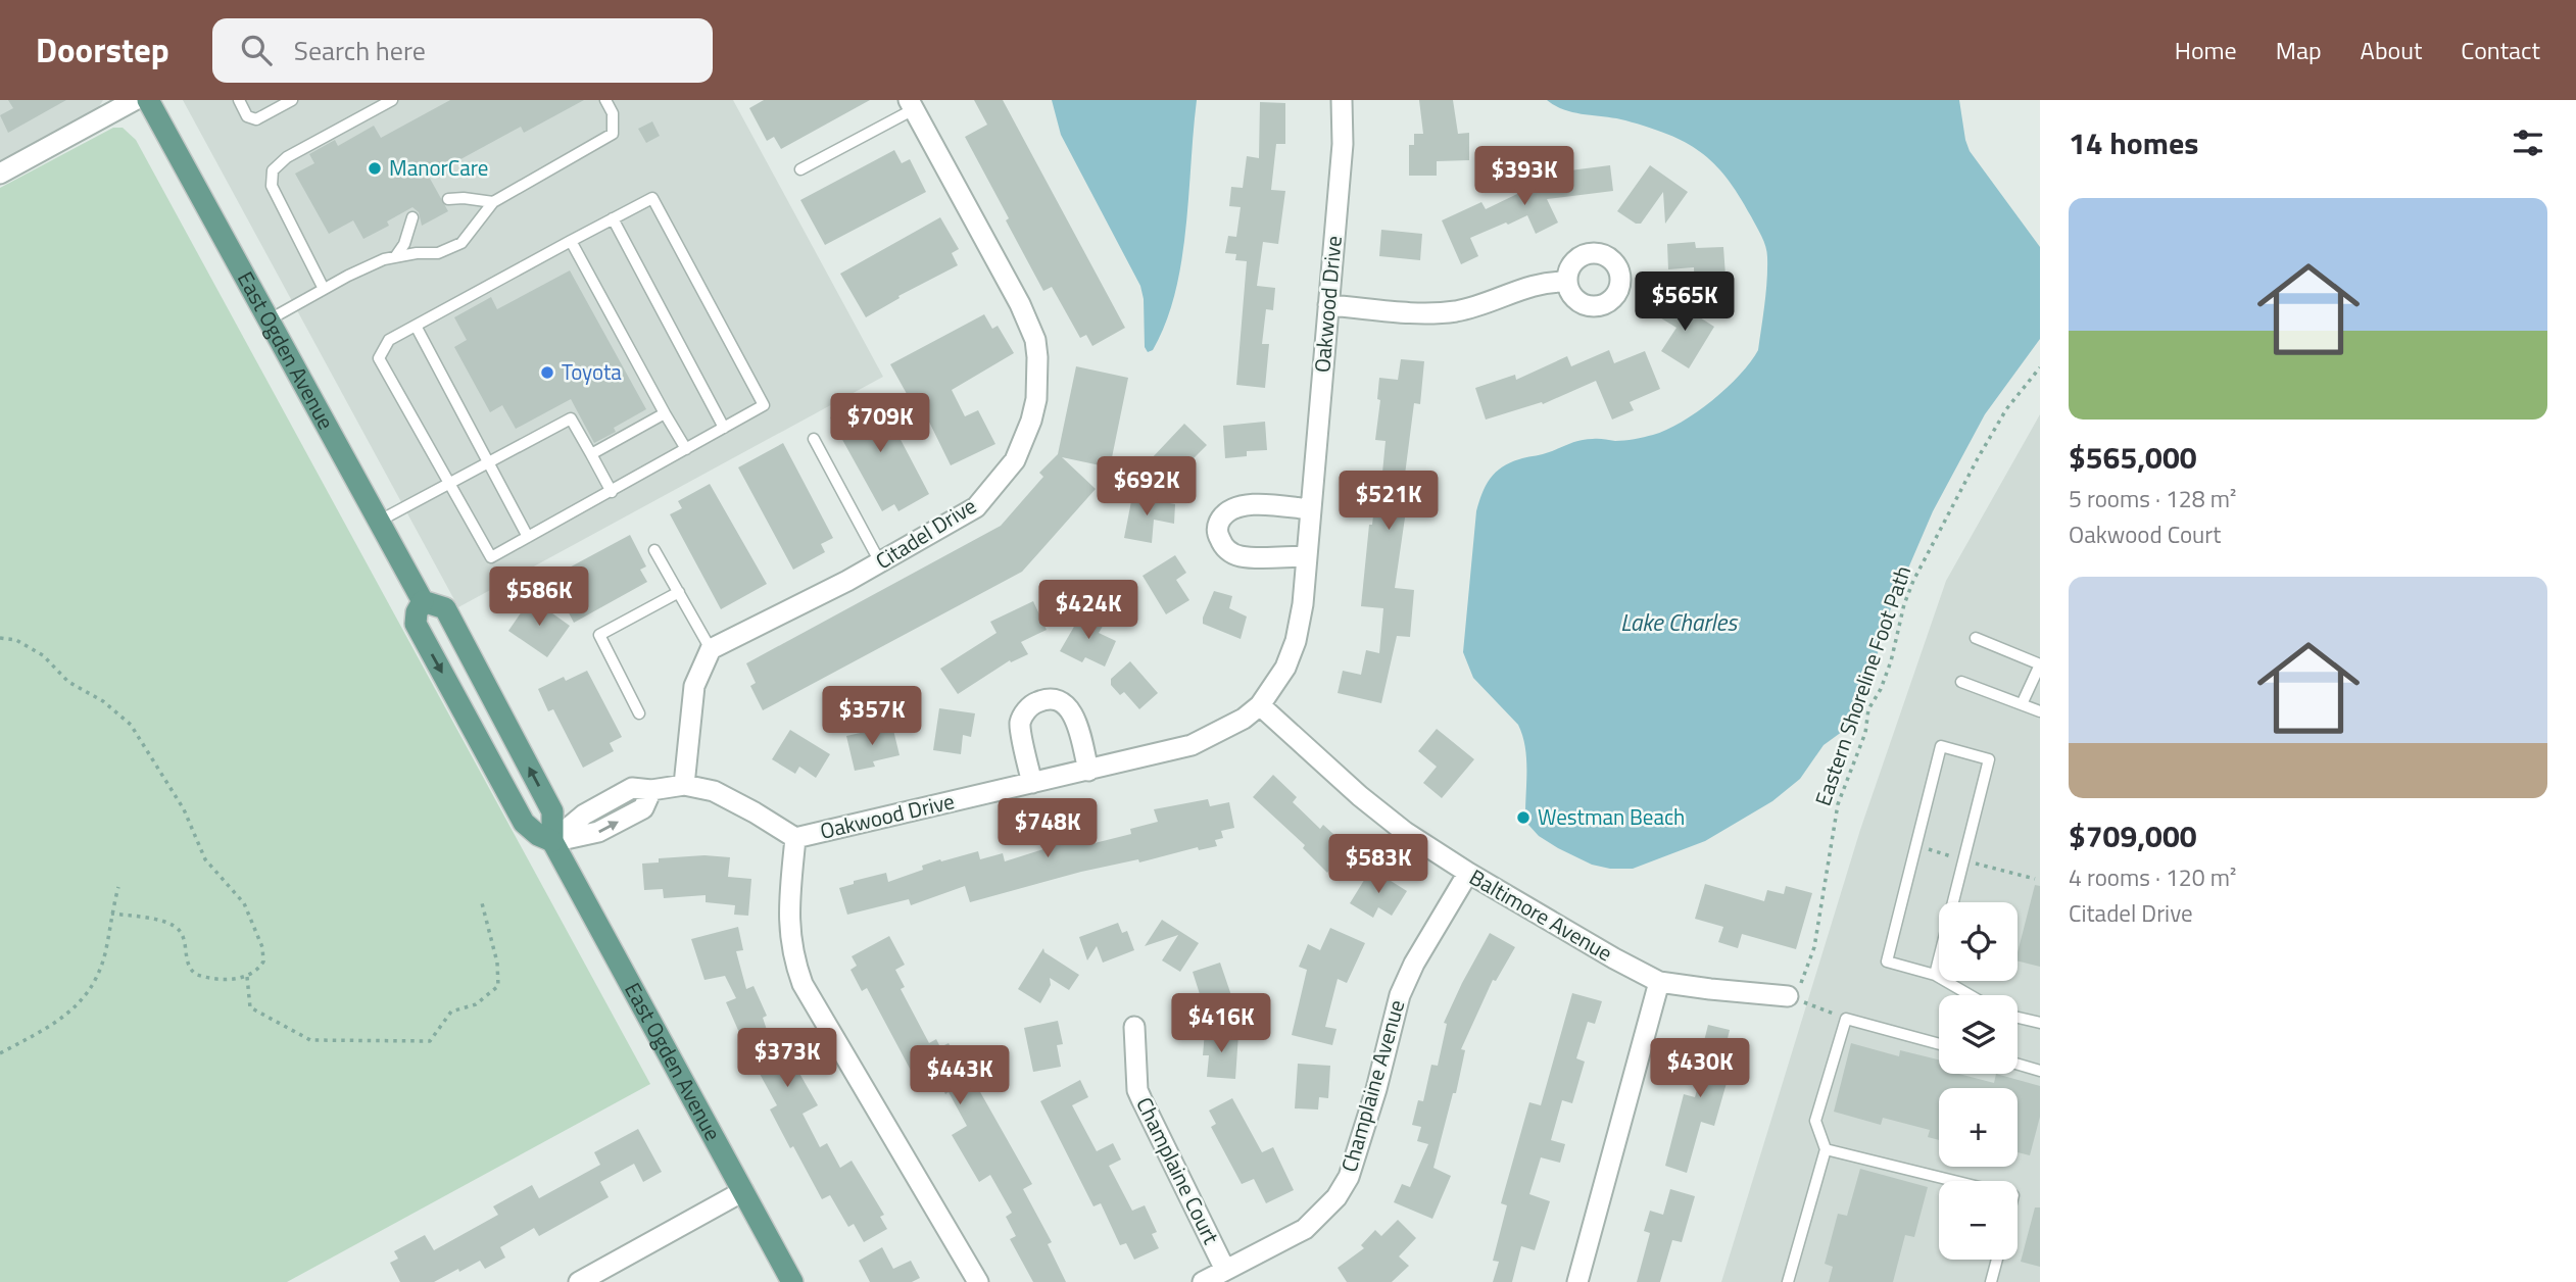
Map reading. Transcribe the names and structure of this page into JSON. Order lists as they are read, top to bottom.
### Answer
{
  "streets": {
    "main road": ["East Ogden Avenue"],
    "street": [
      "Oakwood Drive",
      "Citadel Drive",
      "Baltimore Avenue",
      "Champlaine Avenue",
      "Champlaine Court"
    ],
    "path": ["Eastern Shoreline Foot Path"]
  },
  "crossings": [
    ["Oakwood Drive", "East Ogden Avenue"],
    ["Oakwood Drive", "Baltimore Avenue"],
    ["Eastern Shoreline Foot Path", "Baltimore Avenue"],
    ["Baltimore Avenue", "Champlaine Avenue"],
    ["Champlaine Avenue", "Champlaine Court"]
  ],
  "water": ["Lake Charles"],
  "places": ["ManorCare", "Toyota", "Westman Beach"],
  "page": {
    "header": "Doorstep",
    "search": "Search here",
    "nav": [
      "Home",
      "Map",
      "About",
      "Contact"
    ],
    "heading": "14 homes",
    "price": [
      "$393K",
      "$565K",
      "$709K",
      "$692K",
      "$521K",
      "$586K",
      "$424K",
      "$357K",
      "$748K",
      "$583K",
      "$416K",
      "$373K",
      "$430K",
      "$443K"
    ],
    "list": [
      {
        "name": "$565,000",
        "note": "5 rooms · 128 m² · Oakwood Court"
      },
      {
        "name": "$709,000",
        "note": "4 rooms · 120 m² · Citadel Drive"
      }
    ],
    "map_buttons": ["+", "−"]
  }
}
